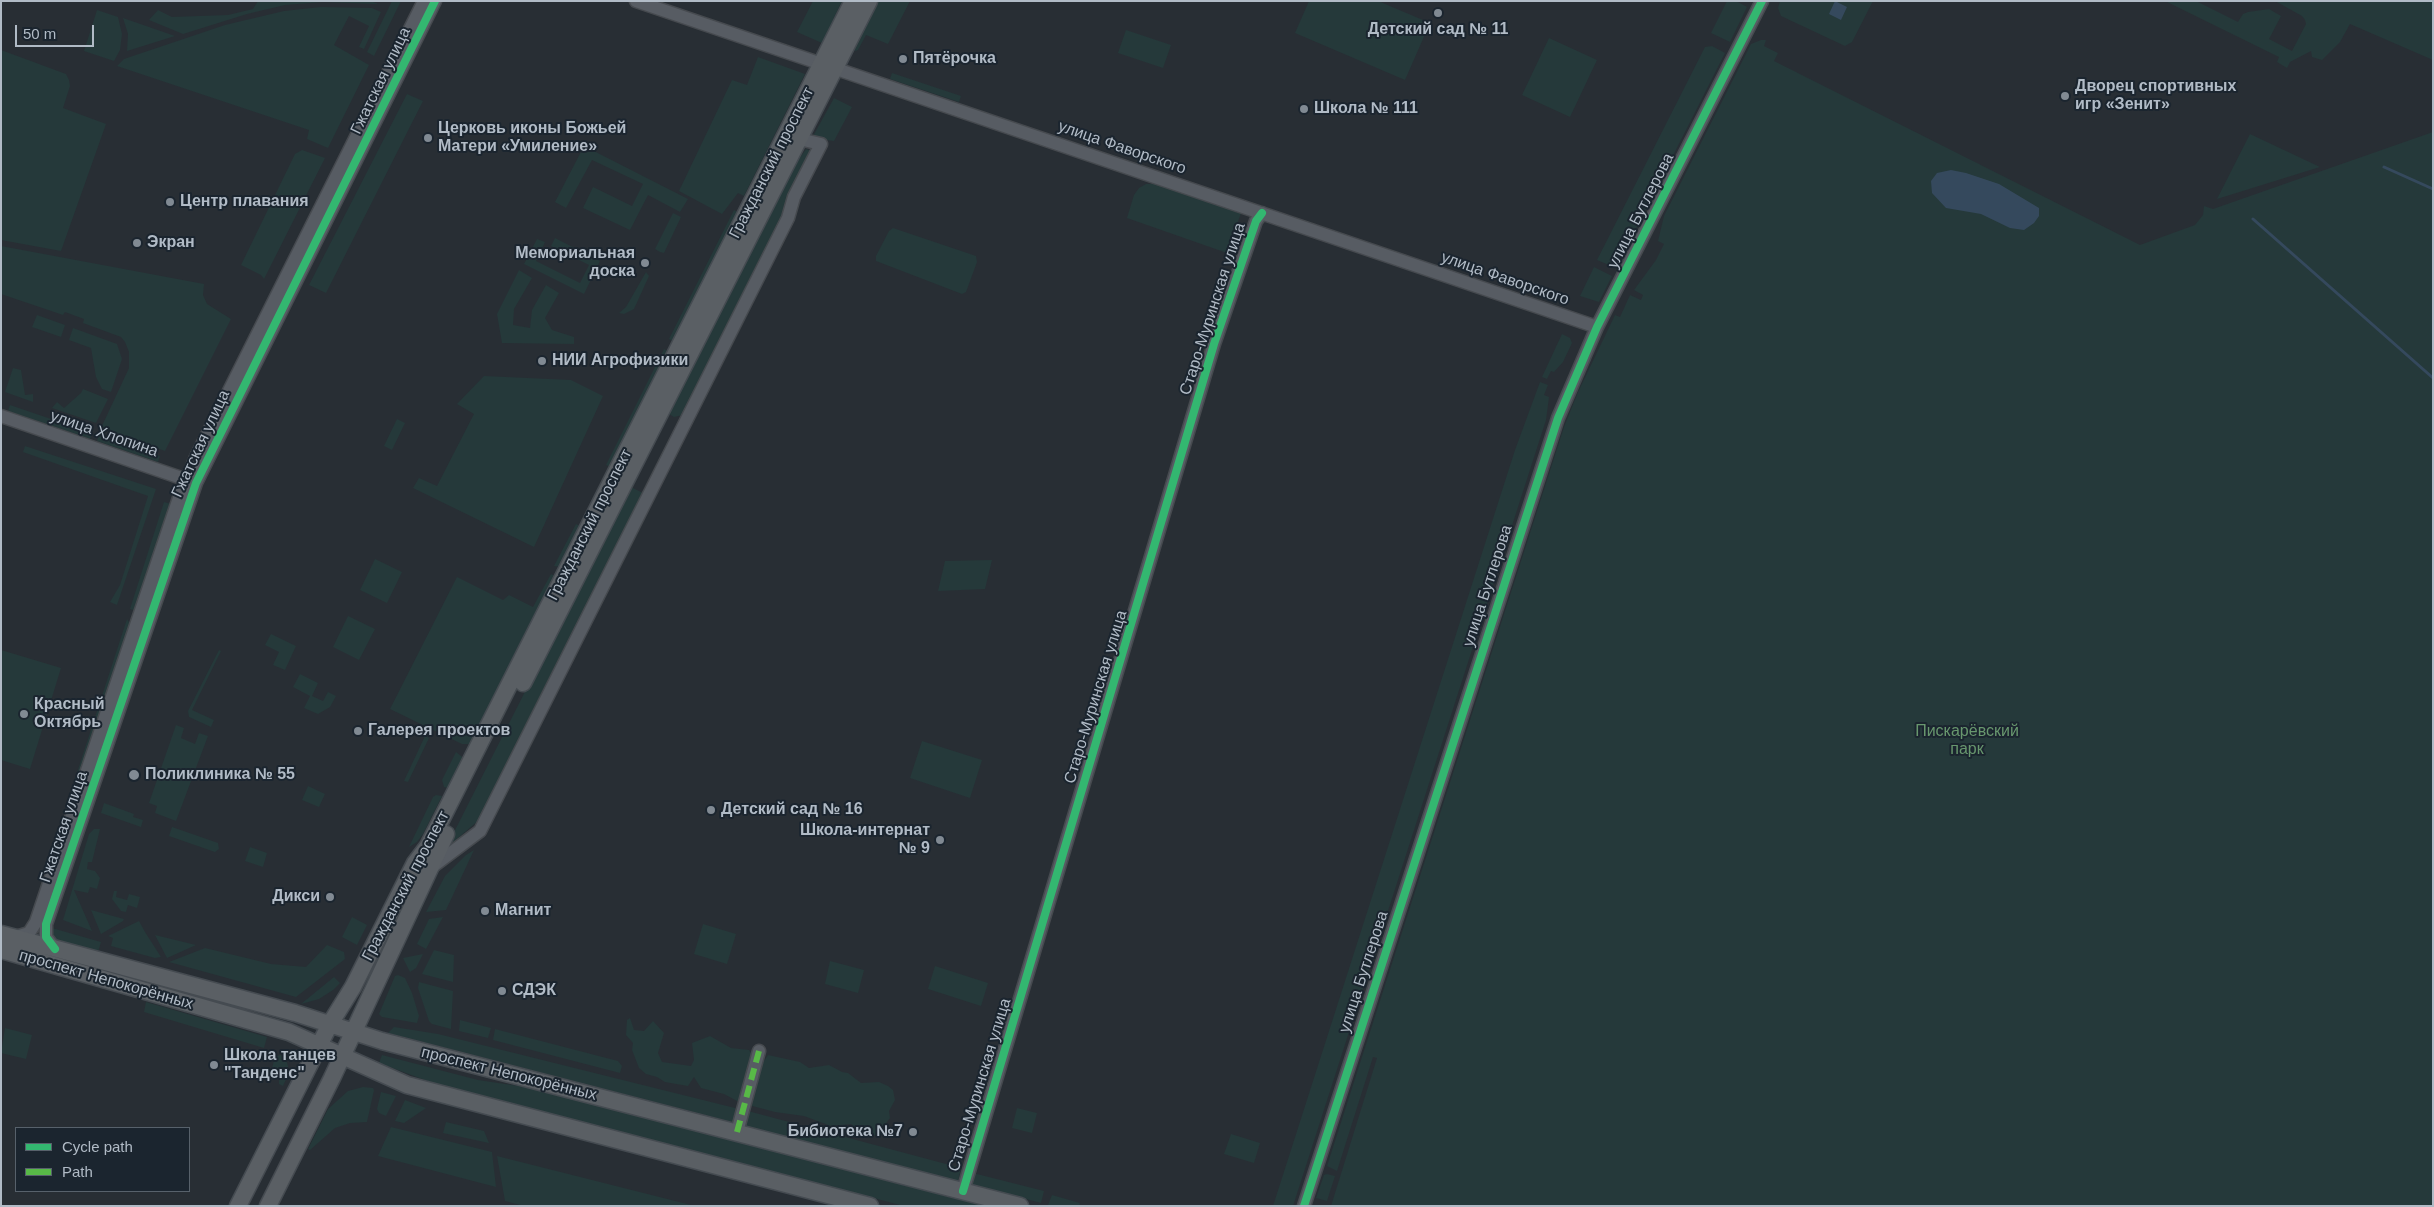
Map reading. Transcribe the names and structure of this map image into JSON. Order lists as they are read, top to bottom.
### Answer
{
  "streets": {
    "main road": ["Гражданский проспект", "проспект Непокорённых"],
    "street": [
      "Гжатская улица",
      "улица Фаворского",
      "улица Бутлерова",
      "Старо-Муринская улица",
      "улица Хлопина"
    ]
  },
  "crossings": [
    ["Гжатская улица", "улица Хлопина"],
    ["Гжатская улица", "проспект Непокорённых"],
    ["улица Фаворского", "Гражданский проспект"],
    ["улица Фаворского", "улица Бутлерова"],
    ["улица Фаворского", "Старо-Муринская улица"],
    ["Гражданский проспект", "проспект Непокорённых"],
    ["Старо-Муринская улица", "проспект Непокорённых"]
  ],
  "parks": ["Пискарёвский парк"],
  "places": [
    "Детский сад № 11",
    "Пятёрочка",
    "Дворец спортивных игр «Зенит»",
    "Школа № 111",
    "Церковь иконы Божьей Матери «Умиление»",
    "Центр плавания",
    "Экран",
    "Мемориальная доска",
    "НИИ Агрофизики",
    "Красный Октябрь",
    "Галерея проектов",
    "Поликлиника № 55",
    "Детский сад № 16",
    "Школа-интернат № 9",
    "Дикси",
    "Магнит",
    "СДЭК",
    "Школа танцев \"Танденс\"",
    "Бибиотека №7"
  ],
  "legend": ["Cycle path", "Path"],
  "scale_bar": "50 m"
}
